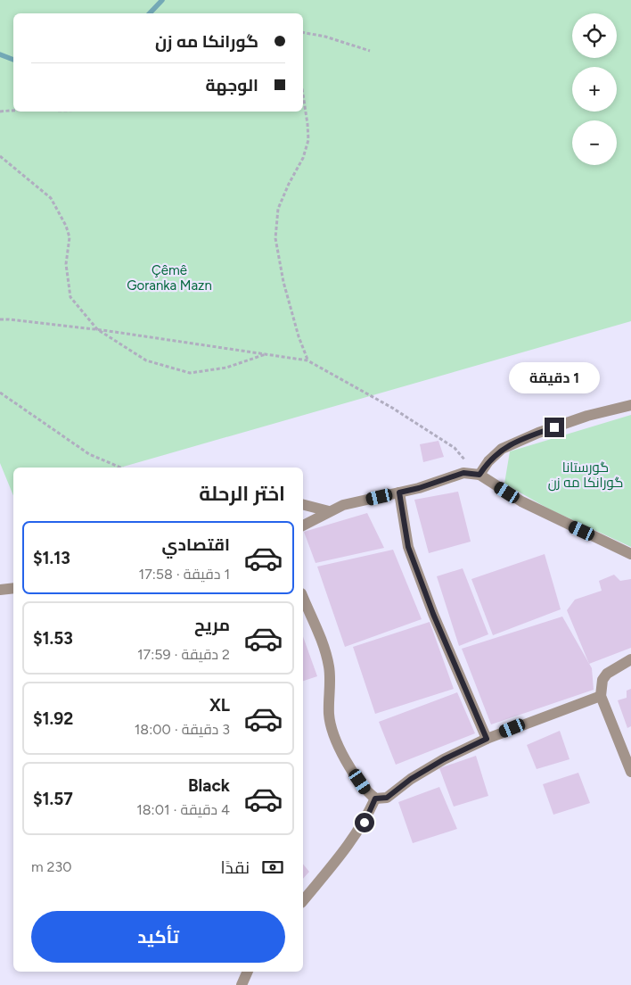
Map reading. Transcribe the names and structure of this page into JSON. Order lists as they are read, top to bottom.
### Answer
{
  "parks": ["Çêmê Goranka Mazn", "گورستانا گورانكا مه زن"],
  "page": {
    "map_buttons": ["+", "−"],
    "banner": ["گورانكا مه زن", "الوجهة"],
    "bubble": "1 دقيقة",
    "heading": "اختر الرحلة",
    "list": [
      {
        "name": "اقتصادي",
        "note": "1 دقيقة · 17:58",
        "value": "$1.13"
      },
      {
        "name": "مريح",
        "note": "2 دقيقة · 17:59",
        "value": "$1.53"
      },
      {
        "name": "XL",
        "note": "3 دقيقة · 18:00",
        "value": "$1.92"
      },
      {
        "name": "Black",
        "note": "4 دقيقة · 18:01",
        "value": "$1.57"
      }
    ],
    "pay": ["نقدًا", "230 m"],
    "buttons": "تأكيد"
  }
}
